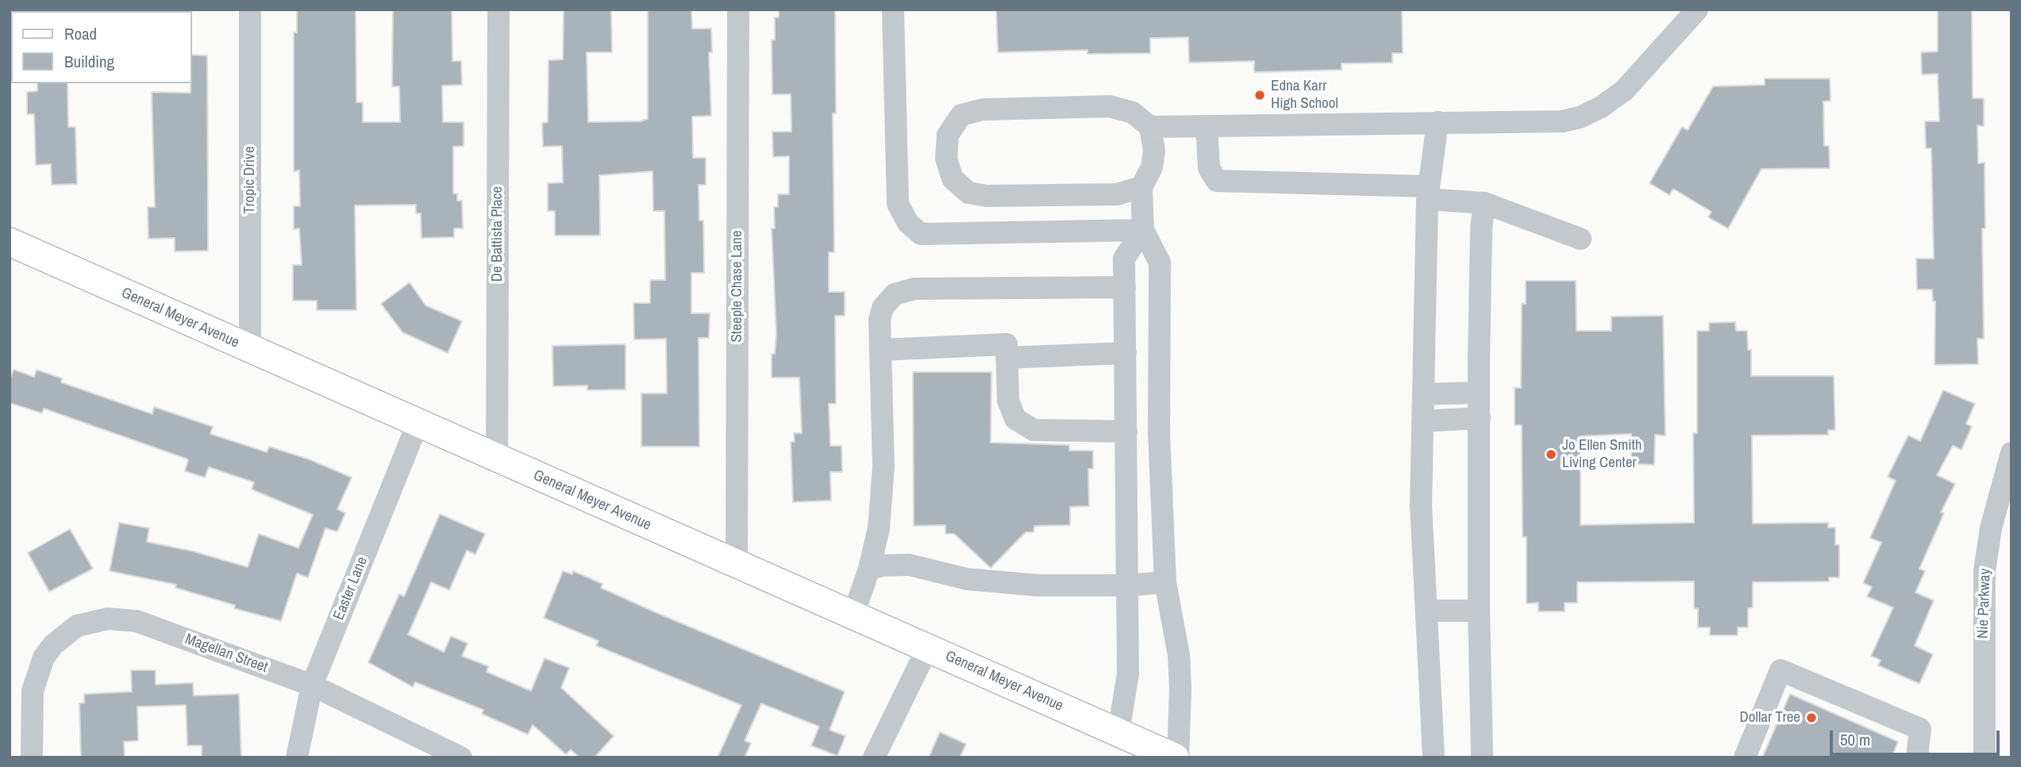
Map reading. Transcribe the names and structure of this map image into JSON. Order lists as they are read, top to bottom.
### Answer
{
  "streets": {
    "main road": ["General Meyer Avenue"],
    "street": [
      "Tropic Drive",
      "De Battista Place",
      "Steeple Chase Lane",
      "Easter Lane",
      "Nie Parkway",
      "Magellan Street"
    ]
  },
  "crossings": [
    ["Tropic Drive", "General Meyer Avenue"],
    ["De Battista Place", "General Meyer Avenue"],
    ["Steeple Chase Lane", "General Meyer Avenue"],
    ["General Meyer Avenue", "Easter Lane"],
    ["Easter Lane", "Magellan Street"]
  ],
  "places": ["Edna Karr High School", "Jo Ellen Smith Living Center", "Dollar Tree"],
  "legend": ["Road", "Building"],
  "scale_bar": "50 m"
}
